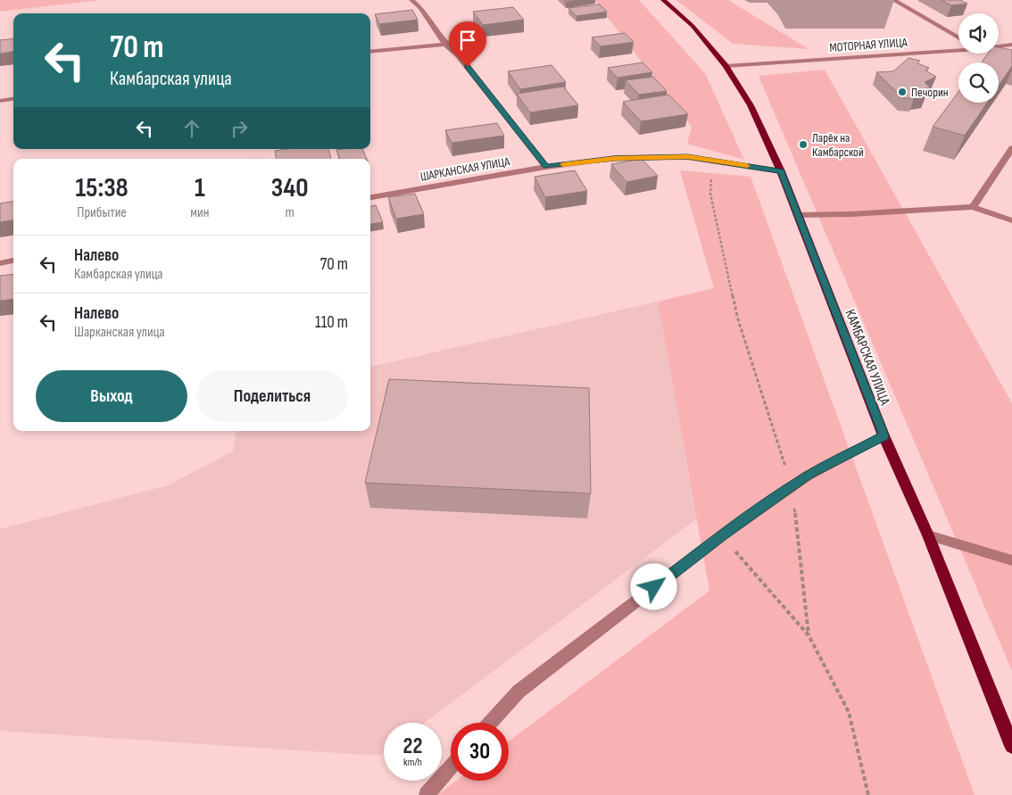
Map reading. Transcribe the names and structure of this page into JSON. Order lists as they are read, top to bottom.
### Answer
{
  "streets": {
    "main road": ["КАМБАРСКАЯ УЛИЦА"],
    "street": ["МОТОРНАЯ УЛИЦА", "ШАРКАНСКАЯ УЛИЦА"]
  },
  "crossings": [
    ["МОТОРНАЯ УЛИЦА", "КАМБАРСКАЯ УЛИЦА"],
    ["ШАРКАНСКАЯ УЛИЦА", "КАМБАРСКАЯ УЛИЦА"]
  ],
  "places": ["Печорин", "Ларёк на Камбарской"],
  "page": {
    "turn": ["70 m", "Камбарская улица"],
    "eta": [
      "15:38",
      "Прибытие",
      "1",
      "мин",
      "340",
      "m"
    ],
    "list": [
      {
        "name": "Налево",
        "note": "Камбарская улица",
        "value": "70 m"
      },
      {
        "name": "Налево",
        "note": "Шарканская улица",
        "value": "110 m"
      }
    ],
    "buttons": ["Выход", "Поделиться"],
    "speed": "22 km/h",
    "limit": "30"
  }
}
